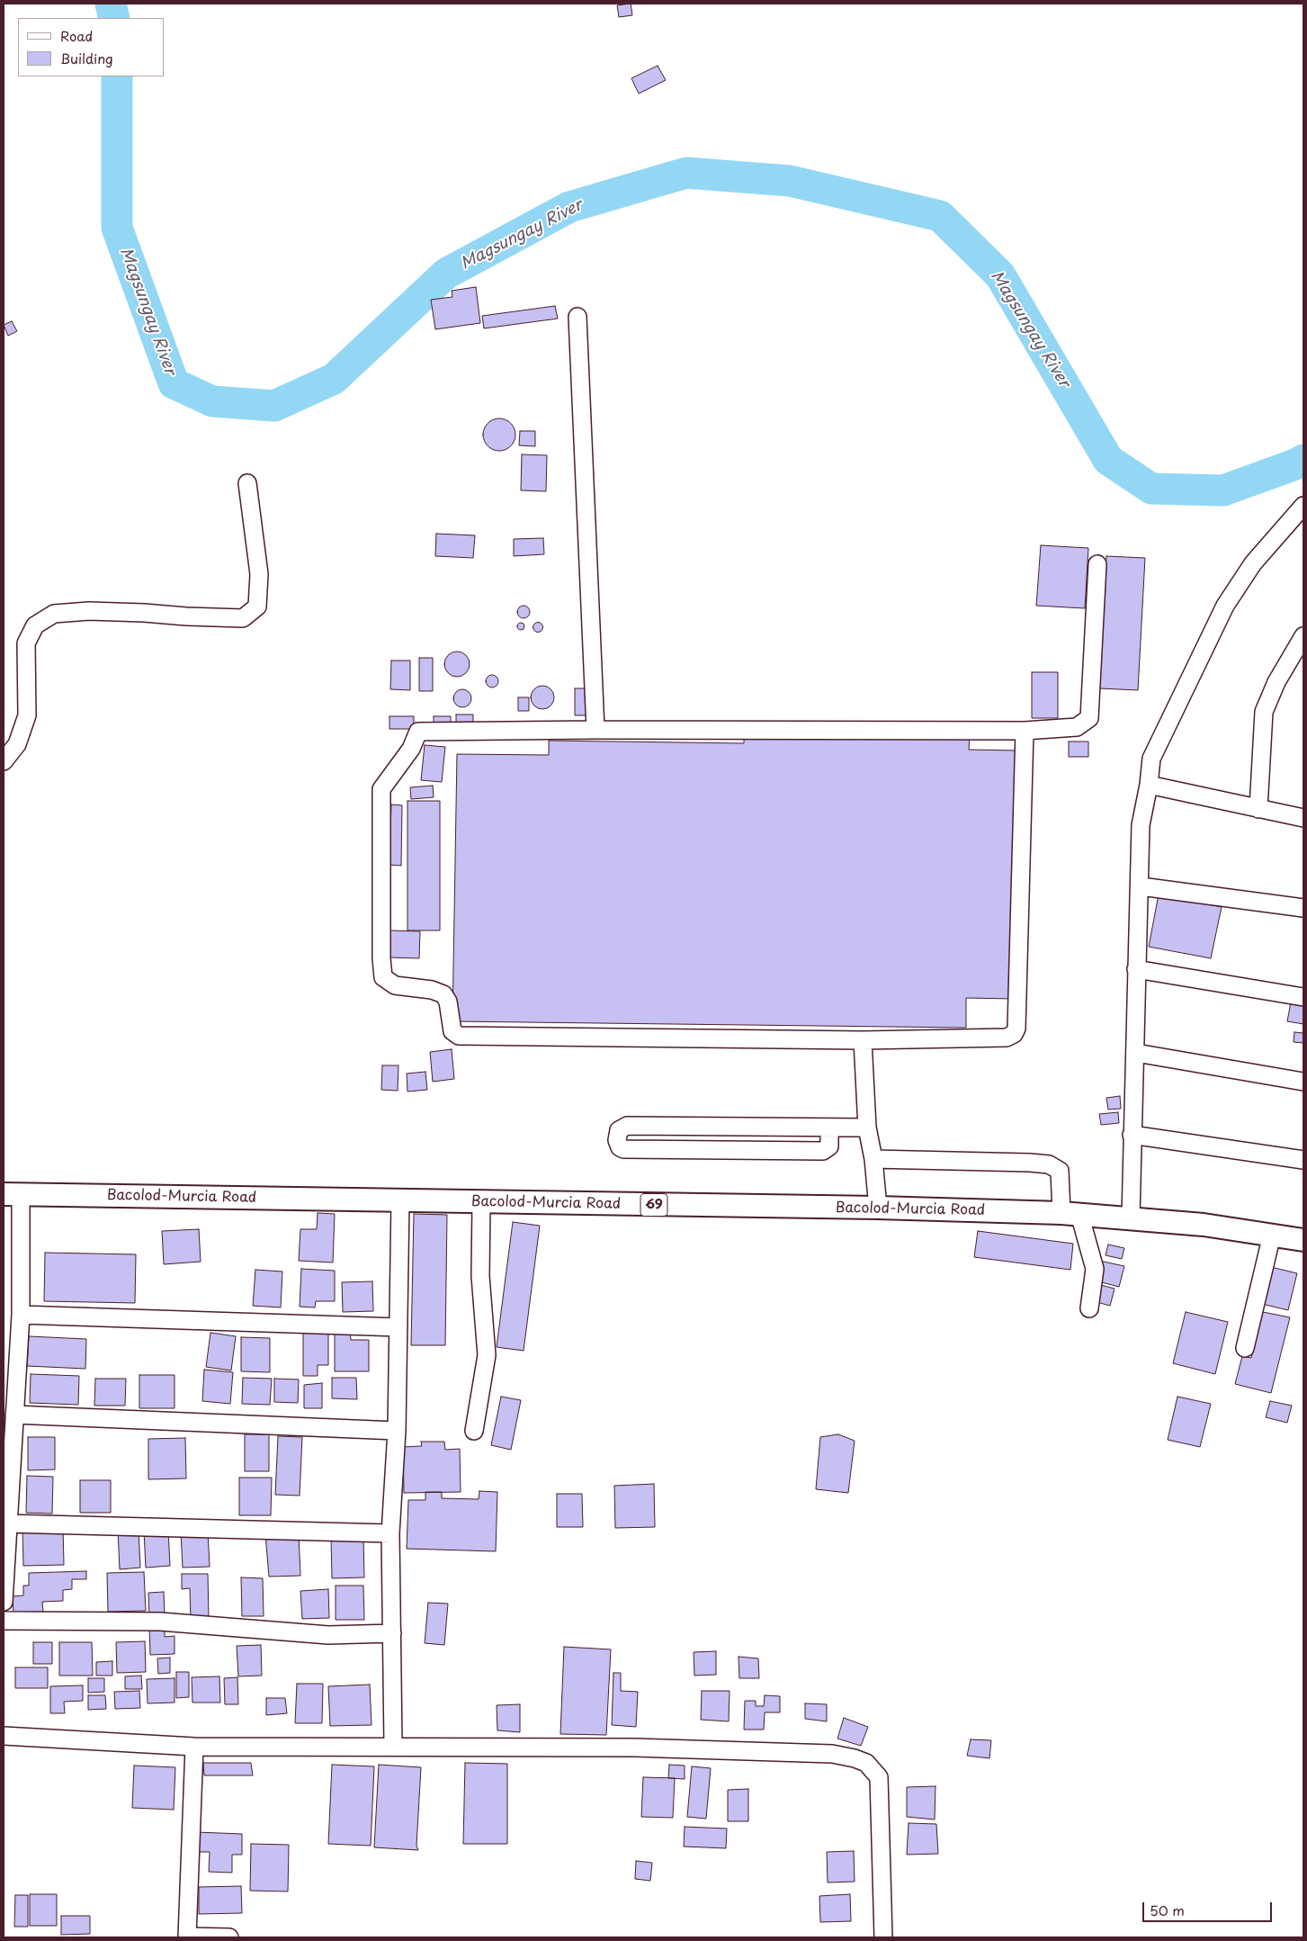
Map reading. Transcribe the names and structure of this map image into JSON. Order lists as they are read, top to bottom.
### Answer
{
  "streets": {
    "main road": ["Bacolod-Murcia Road", "69"]
  },
  "water": ["Magsungay River"],
  "legend": ["Road", "Building"],
  "scale_bar": "50 m"
}
